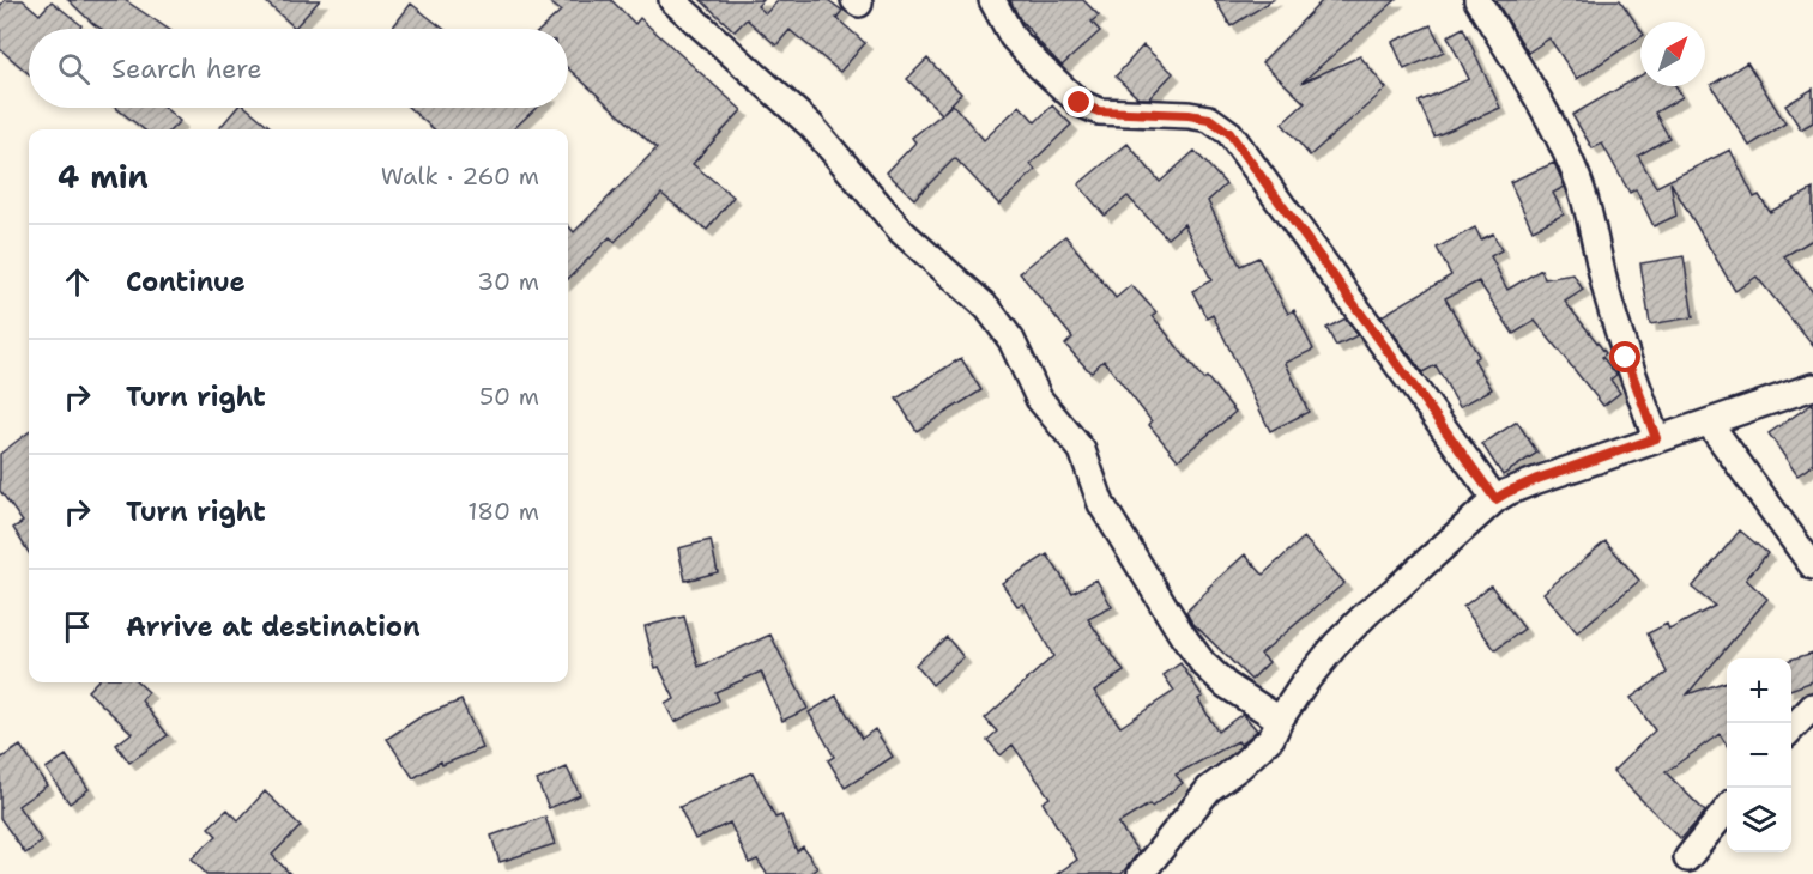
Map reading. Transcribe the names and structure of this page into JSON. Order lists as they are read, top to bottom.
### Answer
{
  "north": "top right",
  "page": {
    "search": "Search here",
    "heading": ["4 min", "Walk · 260 m"],
    "list": [
      ["Continue", "30 m"],
      ["Turn right", "50 m"],
      ["Turn right", "180 m"],
      "Arrive at destination"
    ],
    "map_buttons": ["+", "−"]
  }
}
